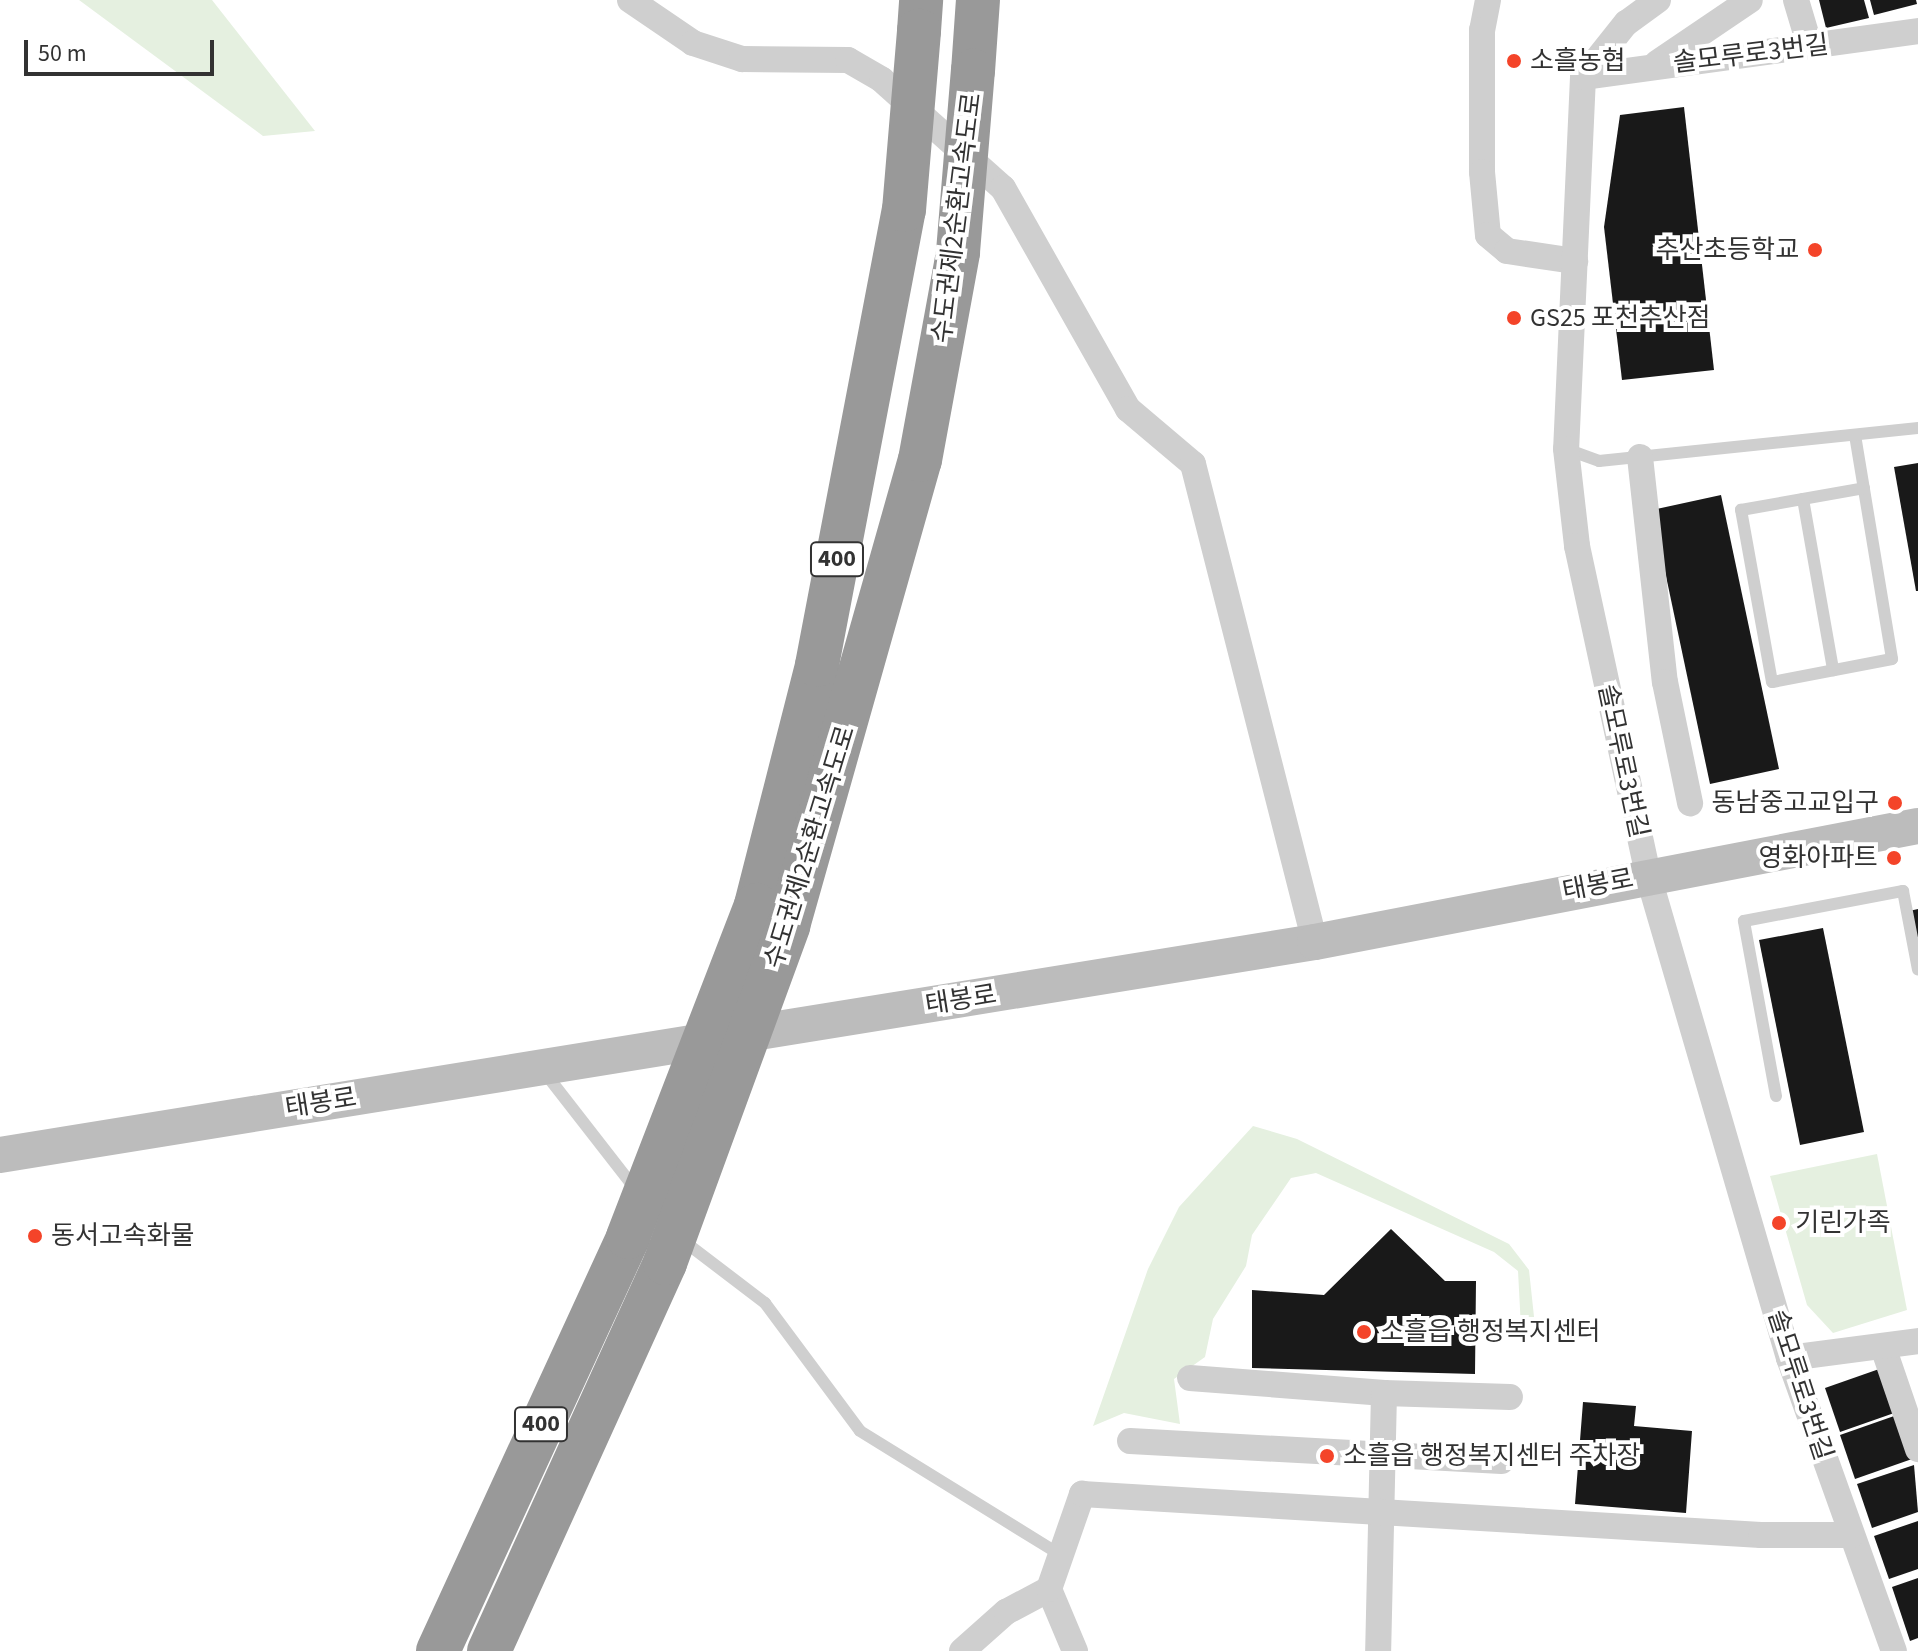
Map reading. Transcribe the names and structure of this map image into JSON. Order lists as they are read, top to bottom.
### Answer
{
  "streets": {
    "highway": ["수도권제2순환고속도로", "400"],
    "main road": ["태봉로"],
    "street": ["솔모루로3번길"]
  },
  "crossings": [
    ["솔모루로3번길", "태봉로"]
  ],
  "places": [
    "소흘농협",
    "추산초등학교",
    "GS25 포천추산점",
    "동남중고교입구",
    "영화아파트",
    "기린가족",
    "동서고속화물",
    "소흘읍 행정복지센터",
    "소흘읍 행정복지센터 주차장"
  ],
  "scale_bar": "50 m"
}
